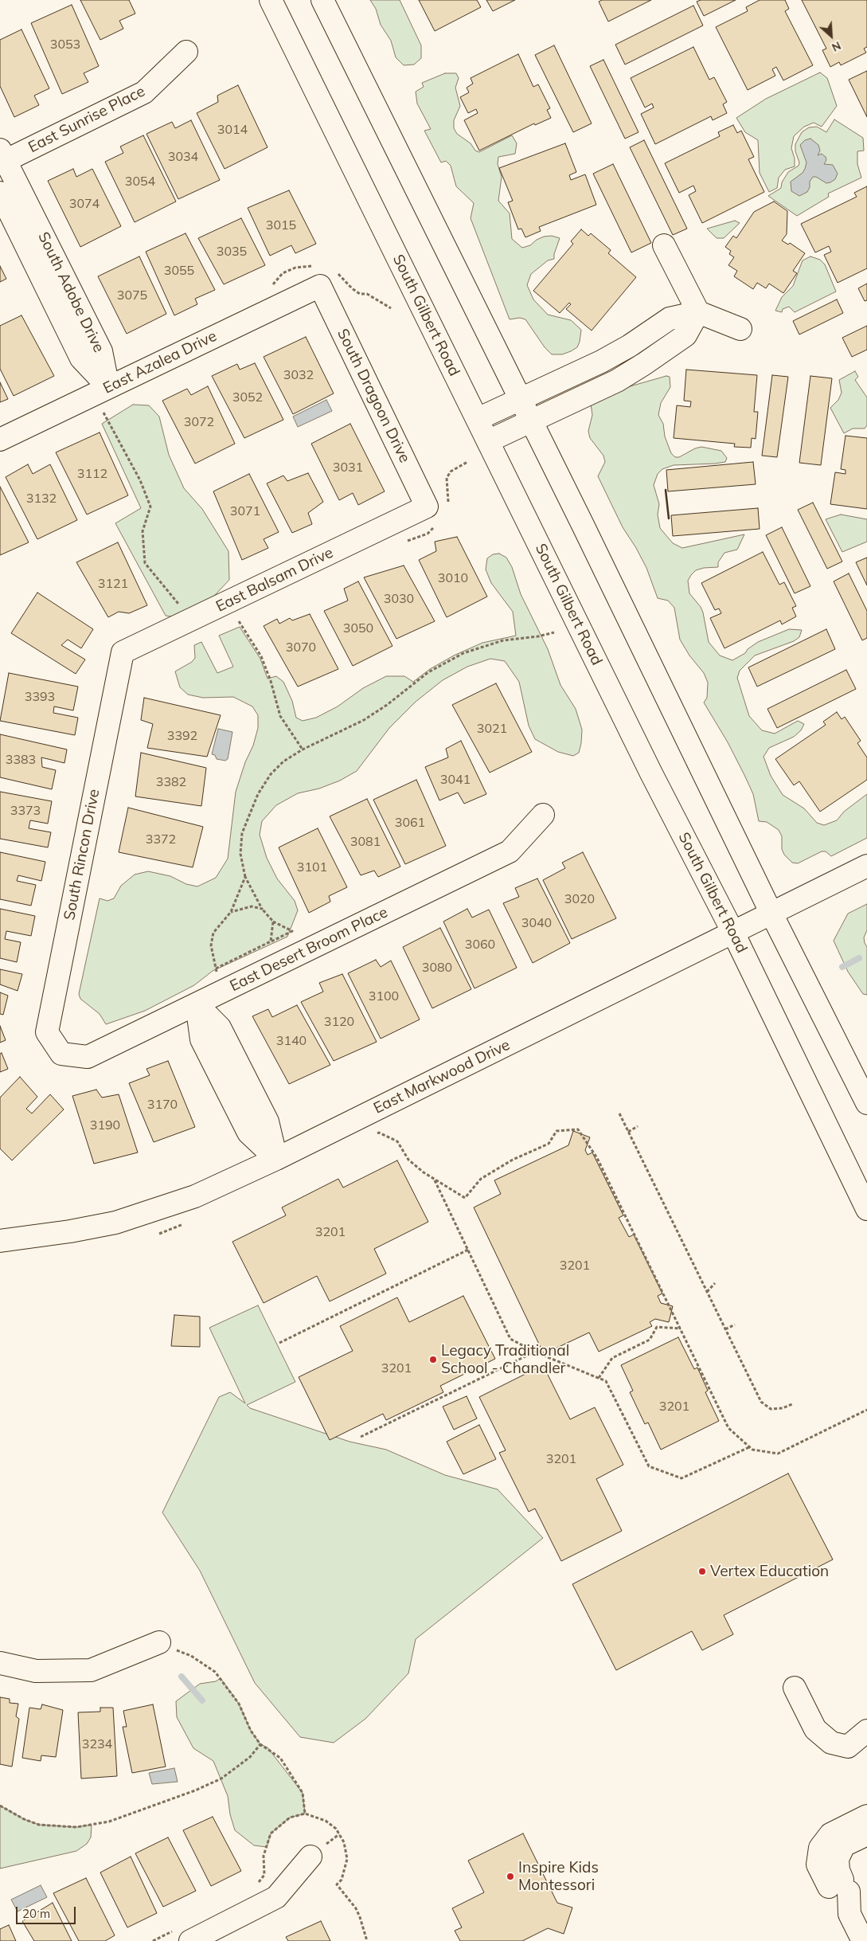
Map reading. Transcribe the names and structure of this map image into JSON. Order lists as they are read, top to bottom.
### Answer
{
  "streets": {
    "street": [
      "East Sunrise Place",
      "South Adobe Drive",
      "South Gilbert Road",
      "East Azalea Drive",
      "South Dragoon Drive",
      "East Balsam Drive",
      "South Rincon Drive",
      "East Desert Broom Place",
      "East Markwood Drive"
    ]
  },
  "crossings": [
    ["East Sunrise Place", "South Adobe Drive"],
    ["South Adobe Drive", "East Azalea Drive"],
    ["South Gilbert Road", "East Markwood Drive"],
    ["East Azalea Drive", "South Dragoon Drive"],
    ["South Dragoon Drive", "East Balsam Drive"],
    ["East Balsam Drive", "South Rincon Drive"],
    ["South Rincon Drive", "East Desert Broom Place"]
  ],
  "places": ["Legacy Traditional School - Chandler", "Vertex Education", "Inspire Kids Montessori"],
  "house_numbers": [
    "3053",
    "3014",
    "3034",
    "3054",
    "3074",
    "3015",
    "3035",
    "3055",
    "3075",
    "3032",
    "3052",
    "3072",
    "3031",
    "3112",
    "3132",
    "3071",
    "3010",
    "3121",
    "3030",
    "3050",
    "3070",
    "3393",
    "3021",
    "3392",
    "3383",
    "3041",
    "3382",
    "3373",
    "3061",
    "3372",
    "3081",
    "3101",
    "3020",
    "3040",
    "3060",
    "3080",
    "3100",
    "3120",
    "3140",
    "3170",
    "3190",
    "3201",
    "3201",
    "3201",
    "3201",
    "3201",
    "3234"
  ],
  "scale_bar": "20 m",
  "north": "bottom right"
}
